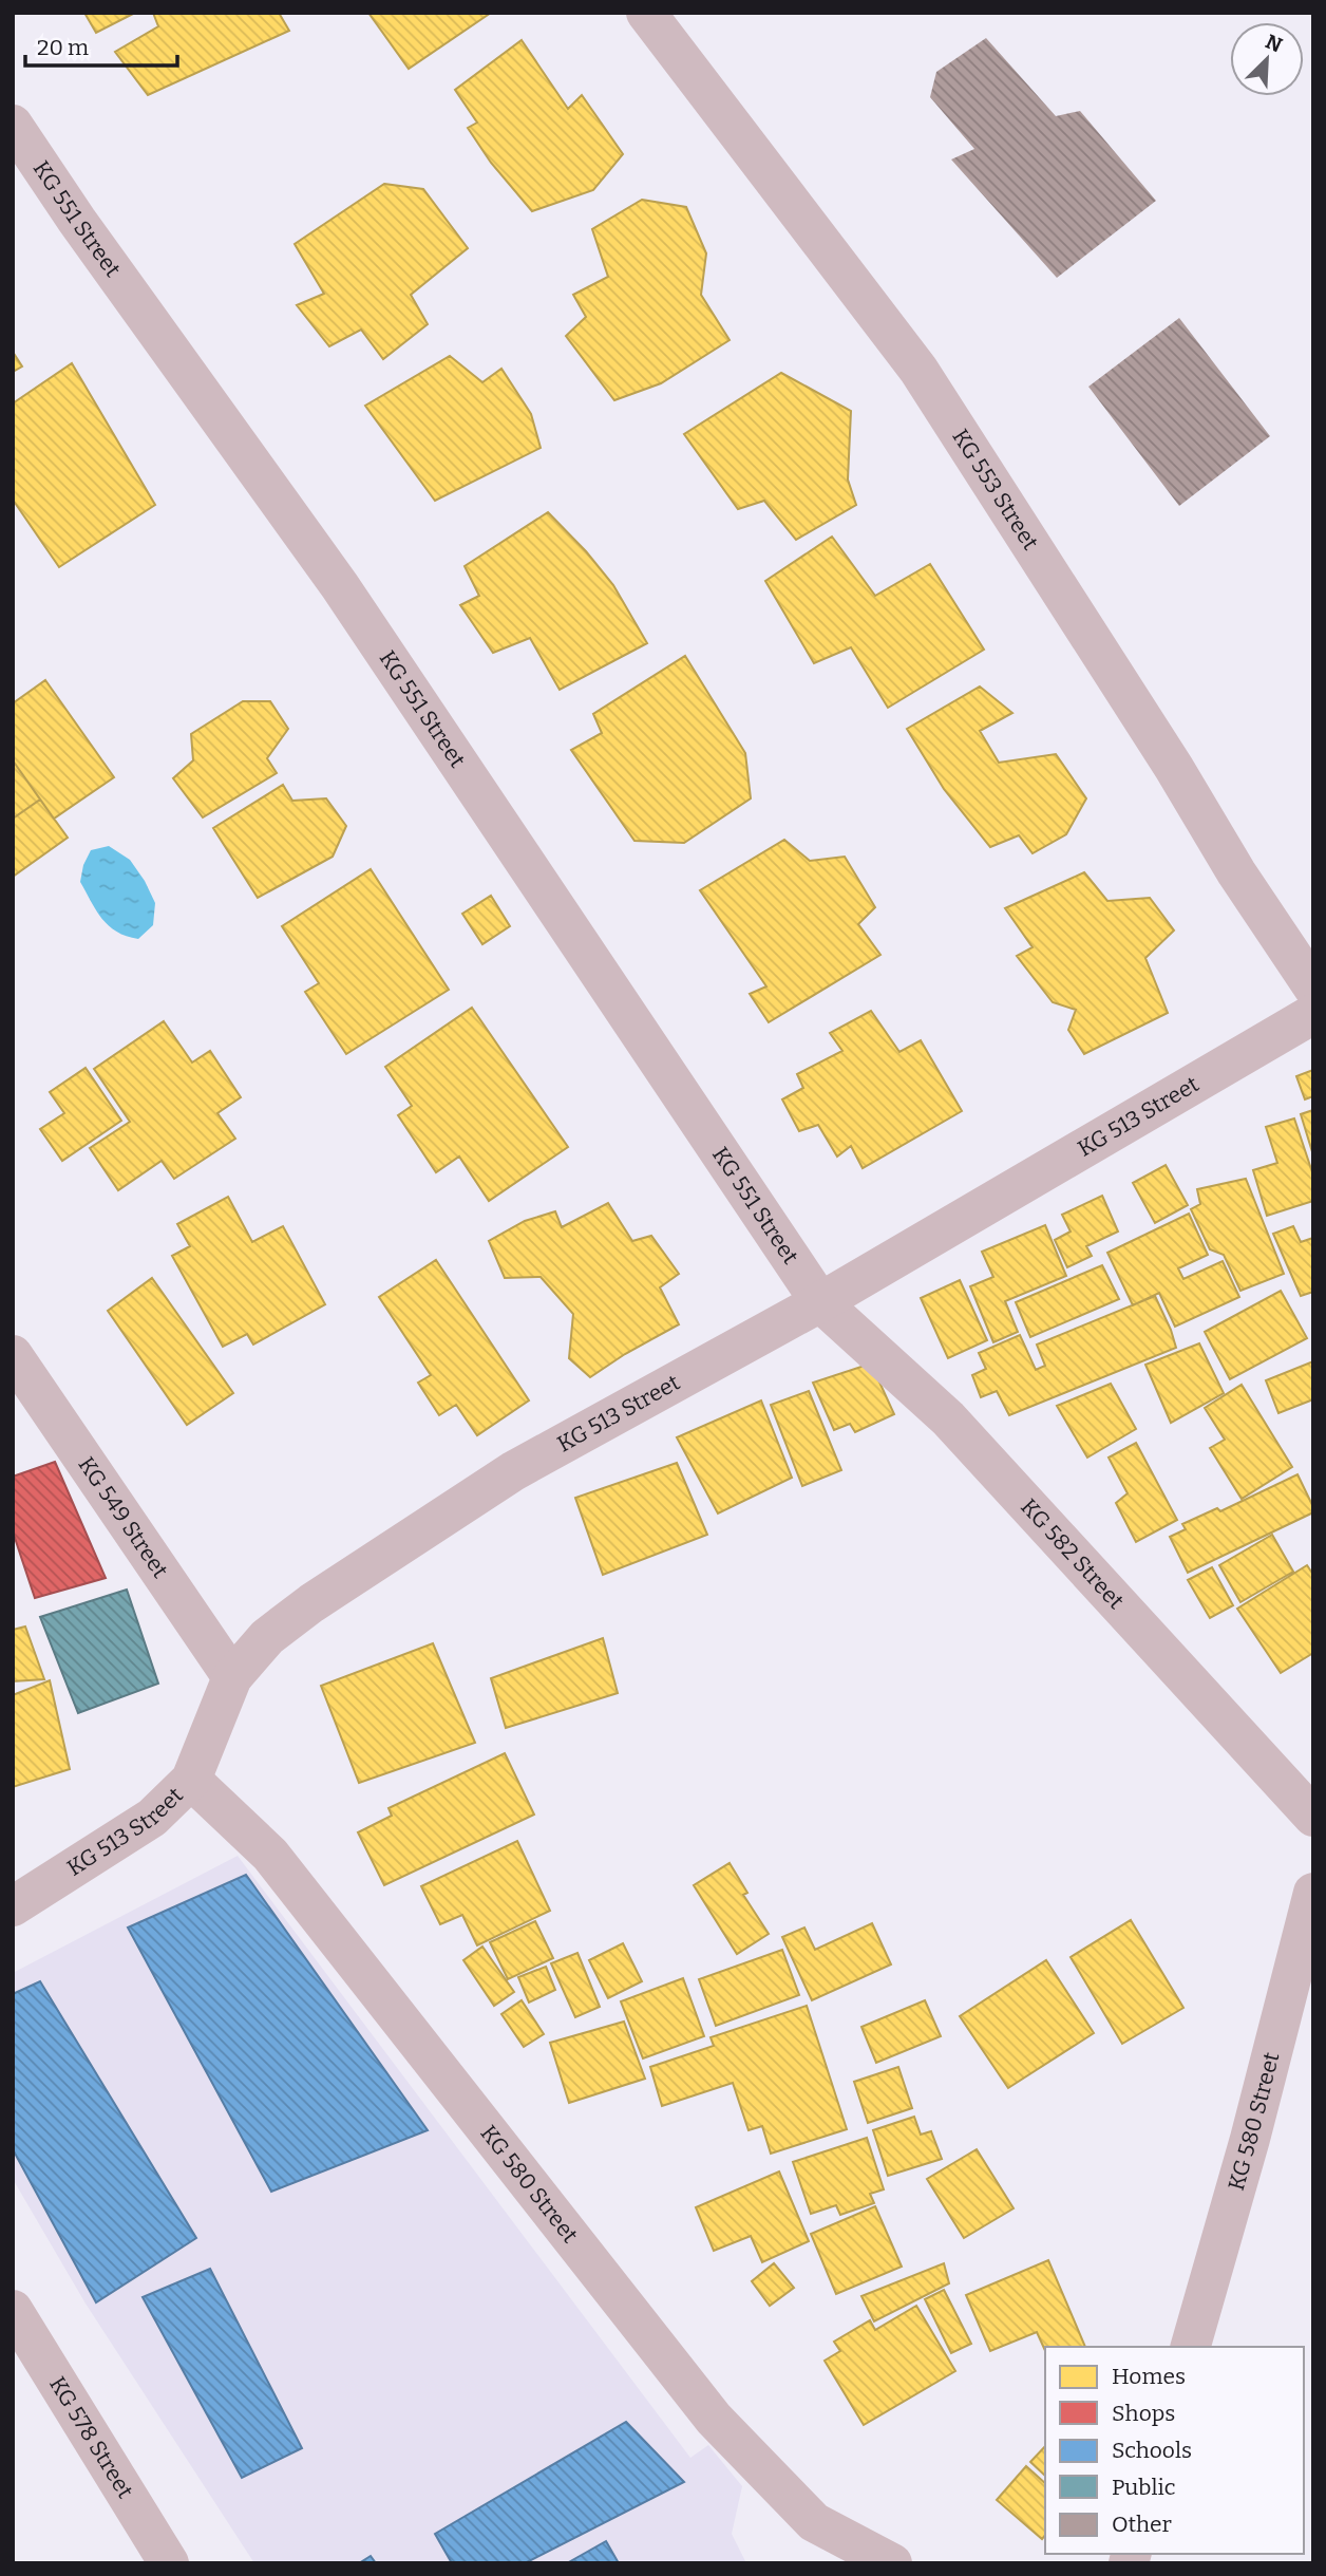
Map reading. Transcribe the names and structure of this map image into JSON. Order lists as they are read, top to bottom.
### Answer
{
  "streets": {
    "street": [
      "KG 551 Street",
      "KG 553 Street",
      "KG 513 Street",
      "KG 549 Street",
      "KG 582 Street",
      "KG 580 Street",
      "KG 578 Street"
    ]
  },
  "crossings": [
    ["KG 551 Street", "KG 513 Street"],
    ["KG 551 Street", "KG 582 Street"],
    ["KG 513 Street", "KG 549 Street"],
    ["KG 513 Street", "KG 582 Street"],
    ["KG 513 Street", "KG 580 Street"]
  ],
  "legend": [
    "Homes",
    "Shops",
    "Schools",
    "Public",
    "Other"
  ],
  "scale_bar": "20 m",
  "north": "top right"
}
